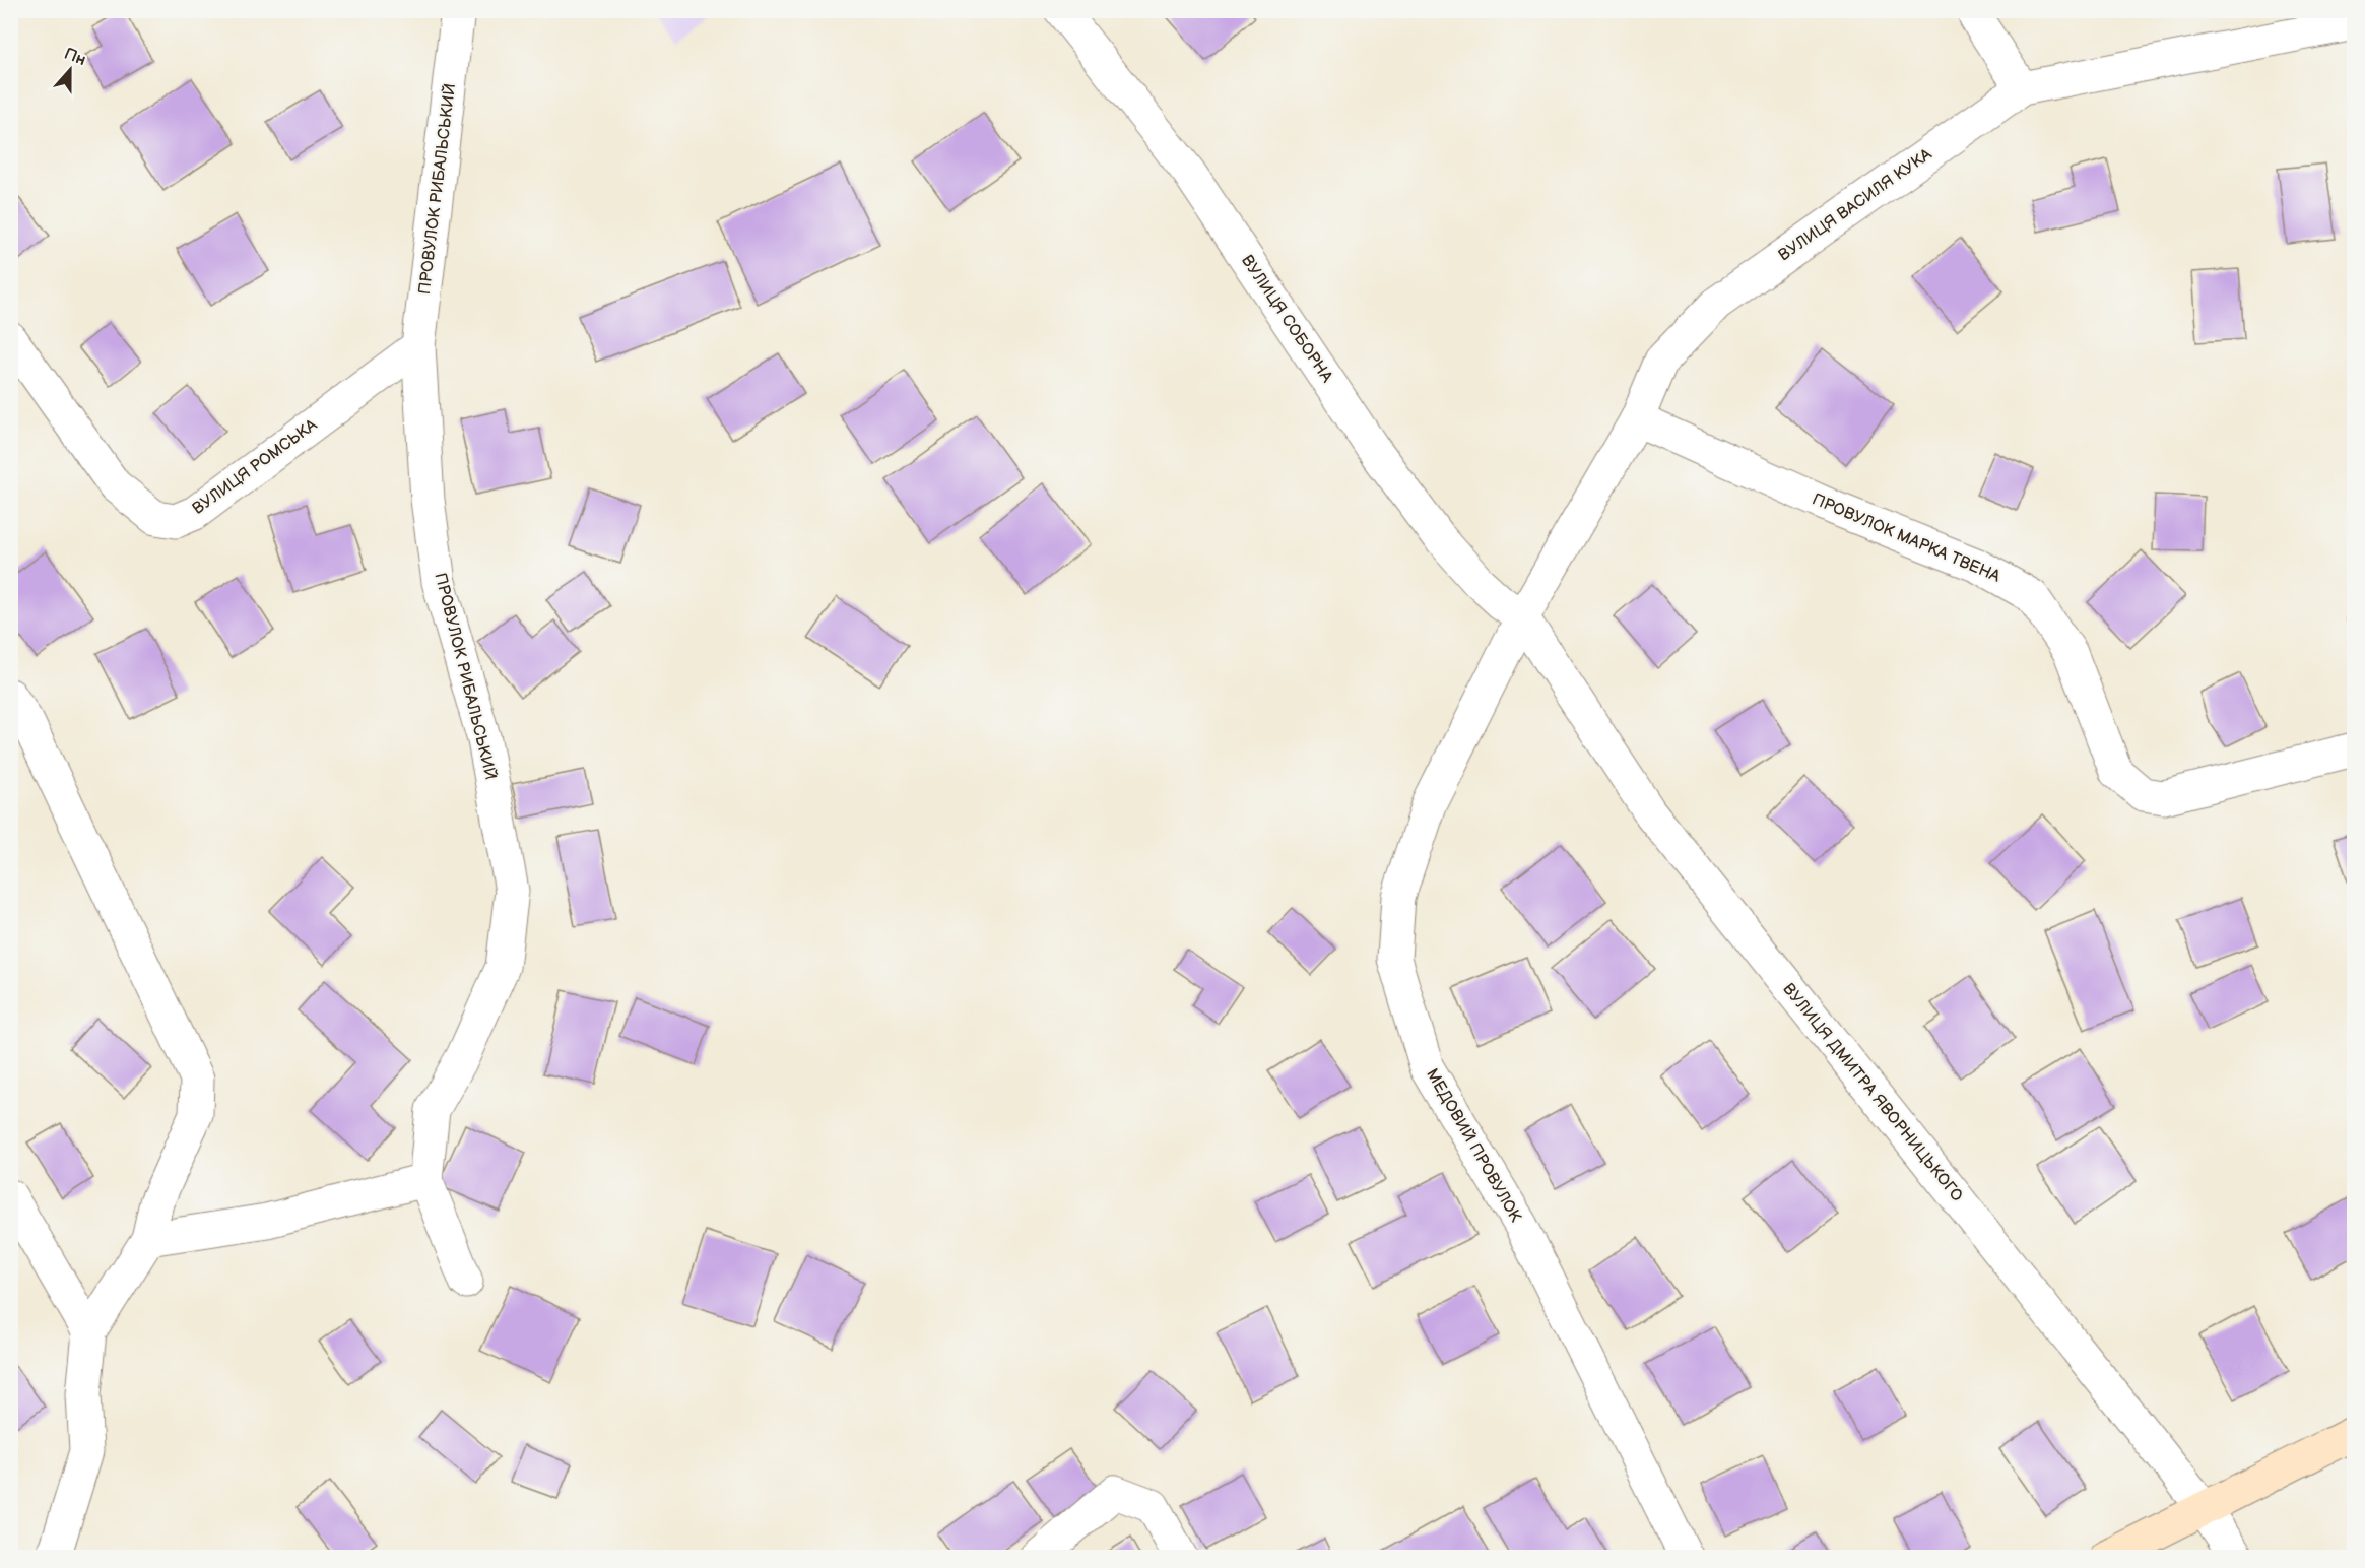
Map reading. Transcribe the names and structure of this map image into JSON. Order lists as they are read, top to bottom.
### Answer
{
  "streets": {
    "street": [
      "ПРОВУЛОК РИБАЛЬСЬКИЙ",
      "ВУЛИЦЯ ВАСИЛЯ КУКА",
      "ВУЛИЦЯ СОБОРНА",
      "ВУЛИЦЯ РОМСЬКА",
      "ПРОВУЛОК МАРКА ТВЕНА",
      "ВУЛИЦЯ ДМИТРА ЯВОРНИЦЬКОГО",
      "МЕДОВИЙ ПРОВУЛОК"
    ]
  },
  "crossings": [
    ["ПРОВУЛОК РИБАЛЬСЬКИЙ", "ВУЛИЦЯ РОМСЬКА"],
    ["ВУЛИЦЯ ВАСИЛЯ КУКА", "ВУЛИЦЯ СОБОРНА"],
    ["ВУЛИЦЯ ВАСИЛЯ КУКА", "ПРОВУЛОК МАРКА ТВЕНА"],
    ["ВУЛИЦЯ ВАСИЛЯ КУКА", "ВУЛИЦЯ ДМИТРА ЯВОРНИЦЬКОГО"],
    ["ВУЛИЦЯ ВАСИЛЯ КУКА", "МЕДОВИЙ ПРОВУЛОК"],
    ["ВУЛИЦЯ СОБОРНА", "ВУЛИЦЯ ДМИТРА ЯВОРНИЦЬКОГО"],
    ["ВУЛИЦЯ СОБОРНА", "МЕДОВИЙ ПРОВУЛОК"],
    ["ВУЛИЦЯ ДМИТРА ЯВОРНИЦЬКОГО", "МЕДОВИЙ ПРОВУЛОК"]
  ],
  "north": "top"
}
